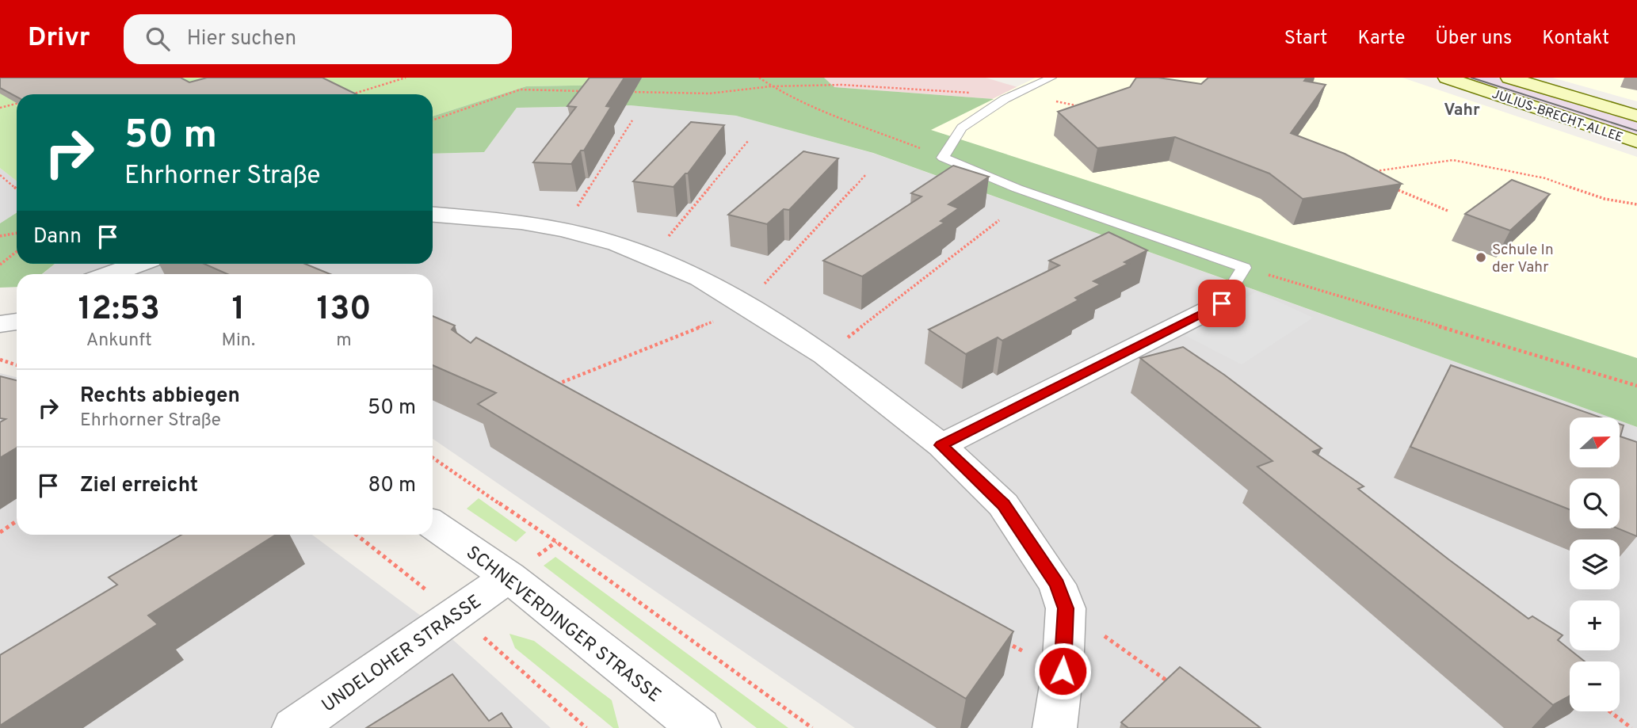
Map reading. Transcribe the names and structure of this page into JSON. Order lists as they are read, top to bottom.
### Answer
{
  "streets": {
    "main road": ["JULIUS-BRECHT-ALLEE"],
    "street": ["SCHNEVERDINGER STRASSE", "UNDELOHER STRASSE"]
  },
  "crossings": [
    ["SCHNEVERDINGER STRASSE", "UNDELOHER STRASSE"]
  ],
  "districts": ["Vahr"],
  "places": ["Schule In der Vahr"],
  "north": "right",
  "page": {
    "header": "Drivr",
    "search": "Hier suchen",
    "nav": [
      "Start",
      "Karte",
      "Über uns",
      "Kontakt"
    ],
    "turn": ["50 m", "Ehrhorner Straße"],
    "then": "Dann",
    "eta": [
      "12:53",
      "Ankunft",
      "1",
      "Min.",
      "130",
      "m"
    ],
    "list": [
      {
        "name": "Rechts abbiegen",
        "note": "Ehrhorner Straße",
        "value": "50 m"
      },
      {
        "name": "Ziel erreicht",
        "value": "80 m"
      }
    ],
    "map_buttons": ["+", "−"]
  }
}
